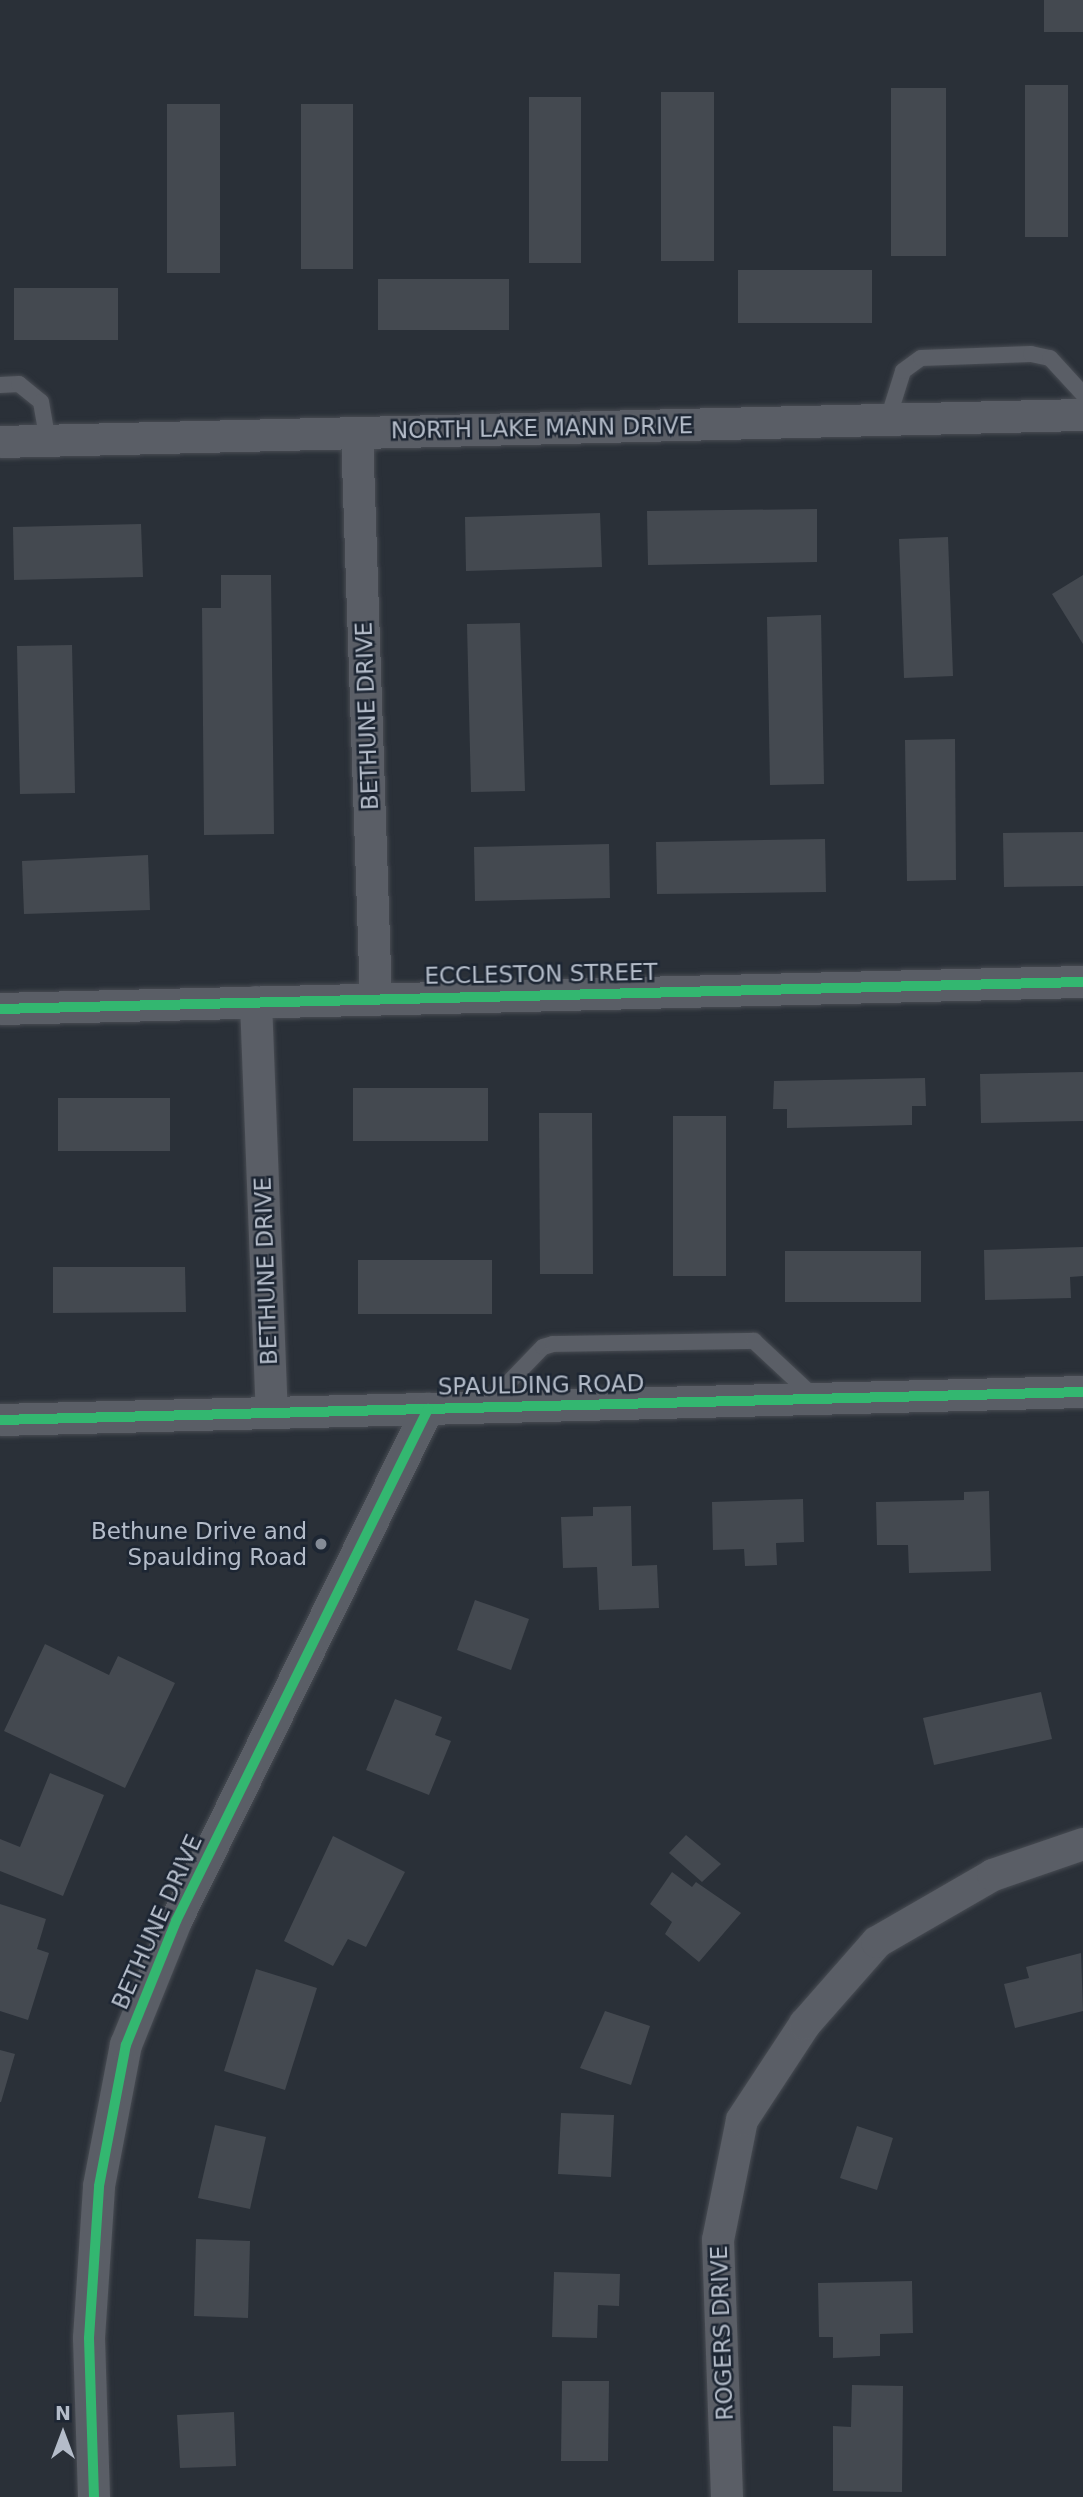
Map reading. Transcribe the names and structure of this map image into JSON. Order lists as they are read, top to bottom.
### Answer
{
  "streets": {
    "street": [
      "NORTH LAKE MANN DRIVE",
      "BETHUNE DRIVE",
      "ECCLESTON STREET",
      "SPAULDING ROAD",
      "ROGERS DRIVE"
    ]
  },
  "crossings": [
    ["NORTH LAKE MANN DRIVE", "BETHUNE DRIVE"],
    ["BETHUNE DRIVE", "ECCLESTON STREET"],
    ["BETHUNE DRIVE", "SPAULDING ROAD"]
  ],
  "places": ["Bethune Drive and Spaulding Road"],
  "north": "top"
}
